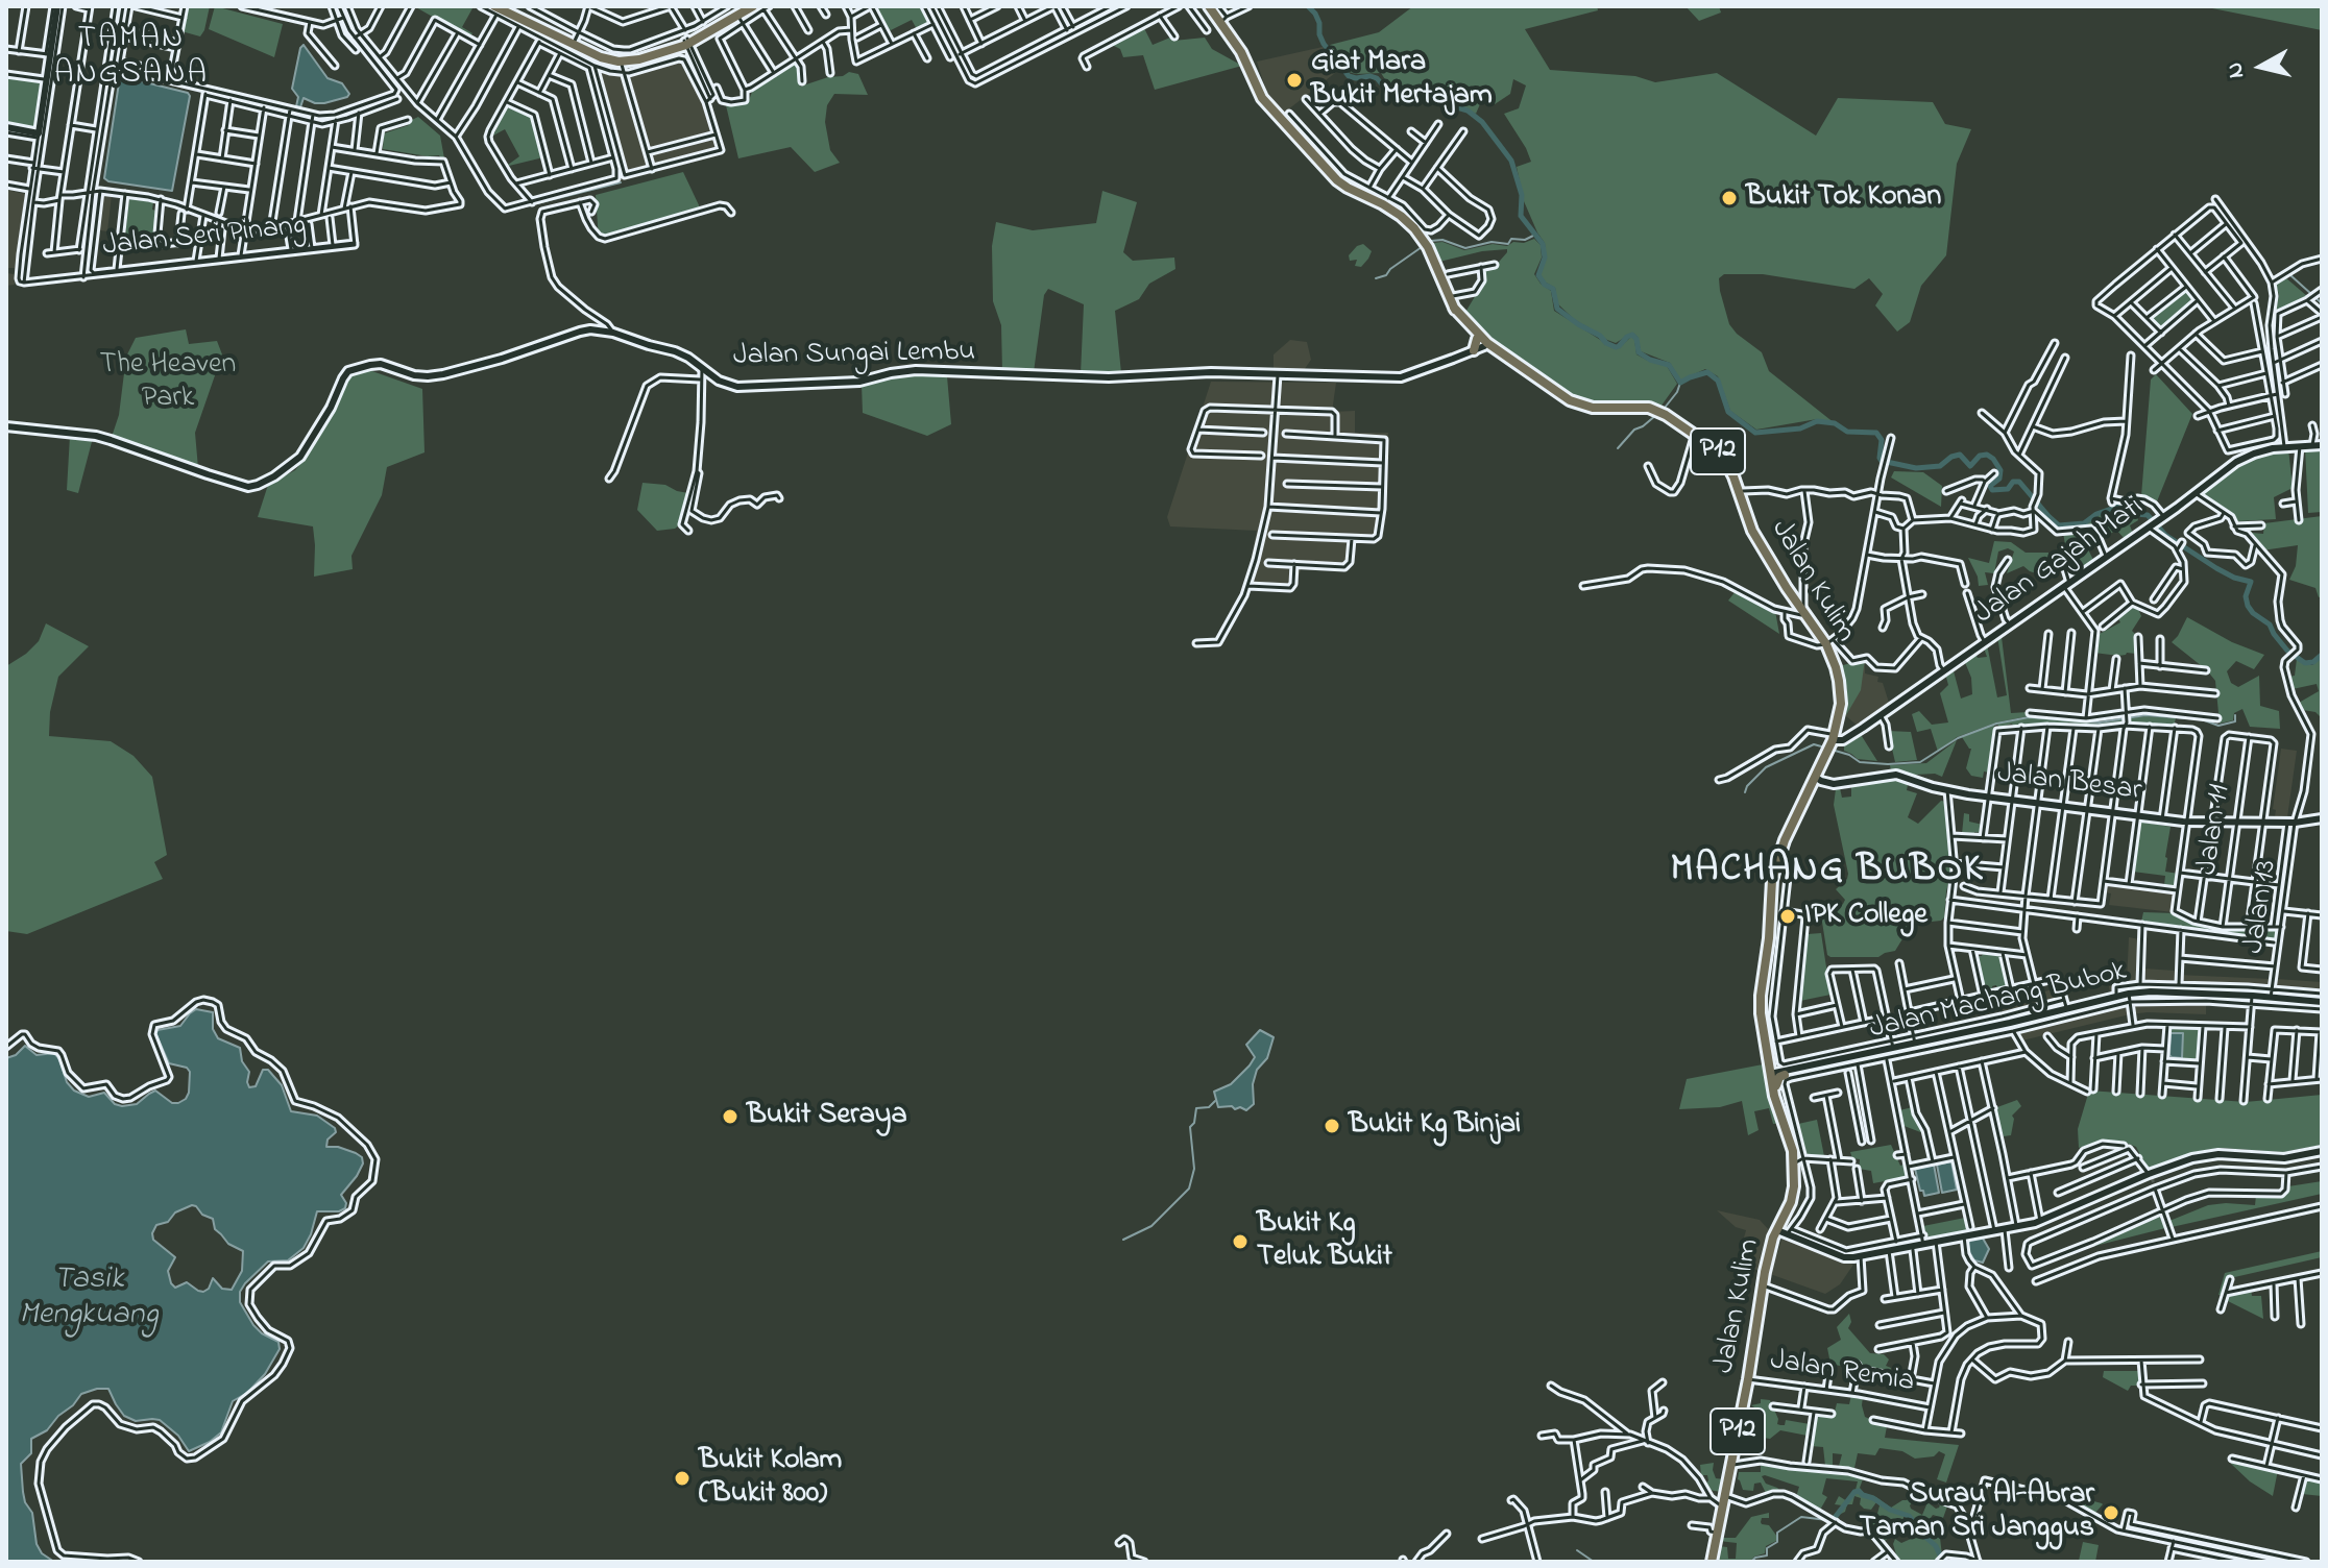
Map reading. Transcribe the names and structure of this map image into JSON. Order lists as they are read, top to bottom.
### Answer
{
  "streets": {
    "main road": [
      "Jalan Sungai Lembu",
      "P12",
      "Jalan Gajah Mati",
      "Jalan Kulim",
      "Jalan Besar",
      "Jalan Machang Bubok"
    ],
    "street": [
      "Jalan Seri Pinang",
      "Jalan 11",
      "Jalan 13",
      "Jalan Remia"
    ]
  },
  "crossings": [
    ["Jalan Sungai Lembu", "Jalan Kulim"],
    ["Jalan Gajah Mati", "Jalan Kulim"],
    ["Jalan Kulim", "Jalan Besar"],
    ["Jalan Kulim", "Jalan Machang Bubok"],
    ["Jalan Kulim", "Jalan Remia"],
    ["Jalan Besar", "Jalan 11"],
    ["Jalan Besar", "Jalan 13"],
    ["Jalan 13", "Jalan Machang Bubok"]
  ],
  "districts": ["TAMAN ANGSANA", "MACHANG BUBOK"],
  "water": ["Tasik Mengkuang"],
  "parks": ["The Heaven Park"],
  "places": [
    "Giat Mara Bukit Mertajam",
    "Bukit Tok Konan",
    "IPK College",
    "Bukit Seraya",
    "Bukit Kg Binjai",
    "Bukit Kg Teluk Bukit",
    "Bukit Kolam (Bukit 800)",
    "Surau Al-Abrar Taman Sri Janggus"
  ],
  "north": "left"
}
